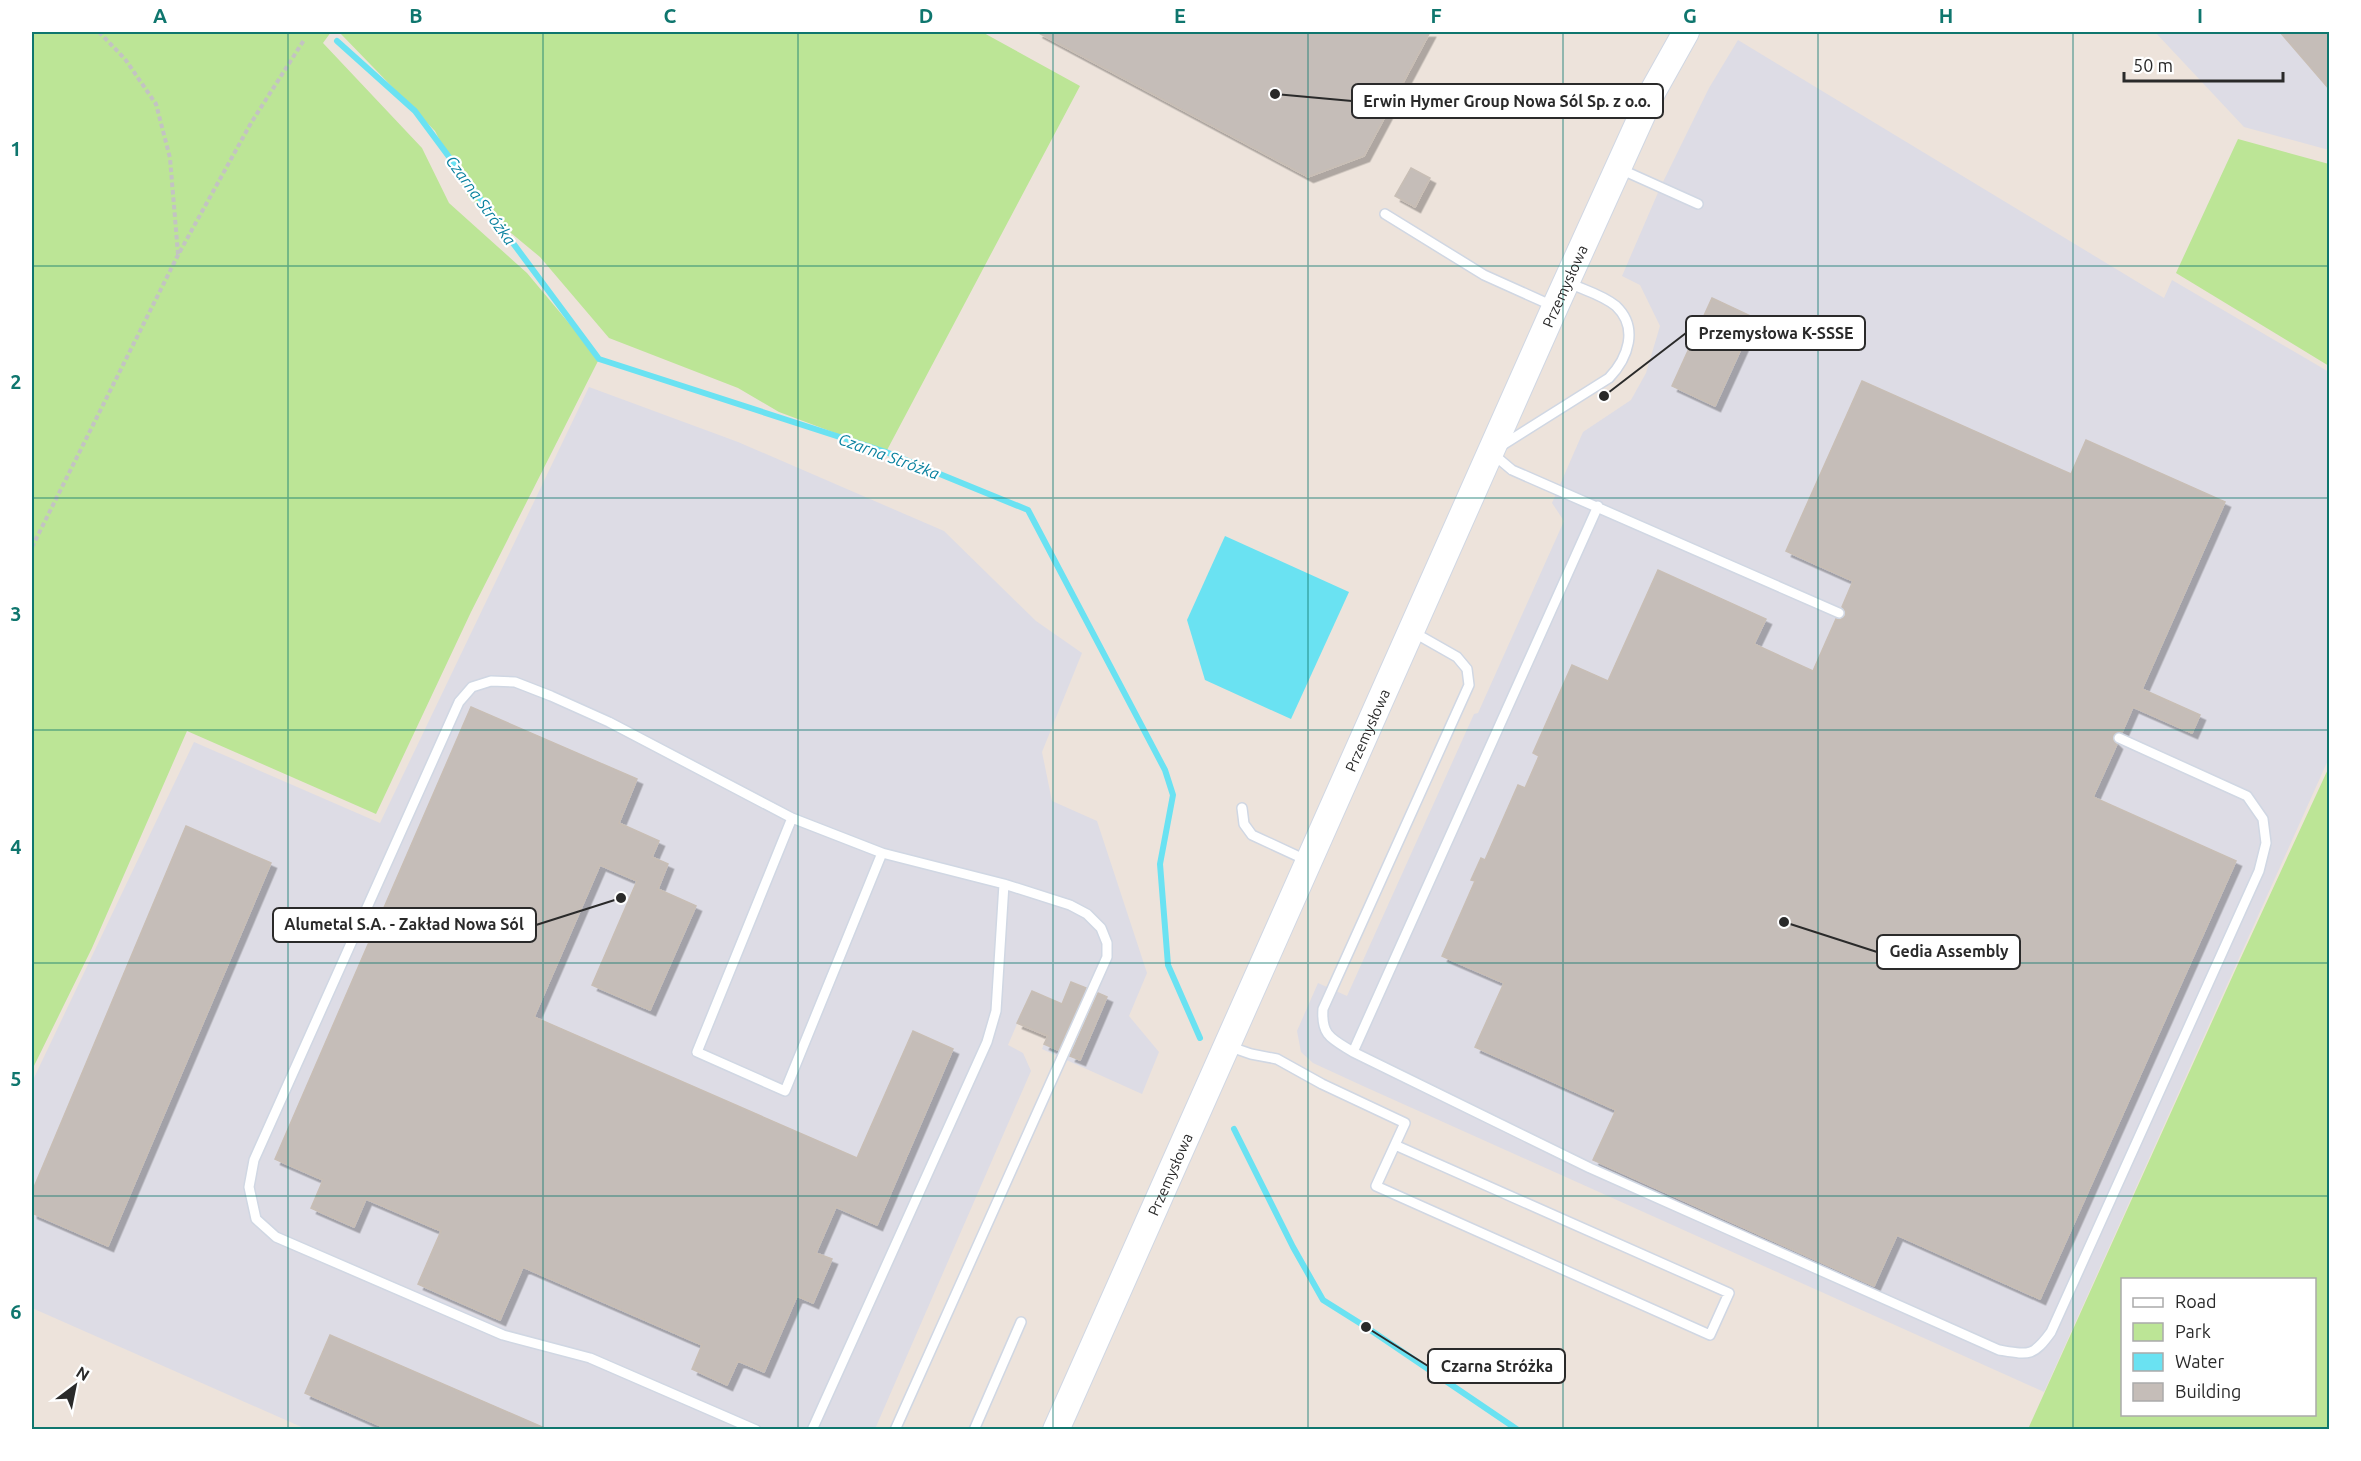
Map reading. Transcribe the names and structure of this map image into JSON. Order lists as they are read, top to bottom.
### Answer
{
  "streets": {
    "street": ["Przemysłowa"]
  },
  "water": ["Czarna Stróżka"],
  "places": [
    "Erwin Hymer Group Nowa Sól Sp. z o.o.",
    "Przemysłowa K-SSSE",
    "Alumetal S.A. - Zakład Nowa Sól",
    "Gedia Assembly",
    "Czarna Stróżka"
  ],
  "legend": [
    "Road",
    "Park",
    "Water",
    "Building"
  ],
  "scale_bar": "50 m",
  "north": "top right",
  "grid": {
    "columns": [
      "A",
      "B",
      "C",
      "D",
      "E",
      "F",
      "G",
      "H",
      "I"
    ],
    "rows": [
      "1",
      "2",
      "3",
      "4",
      "5",
      "6"
    ]
  }
}
